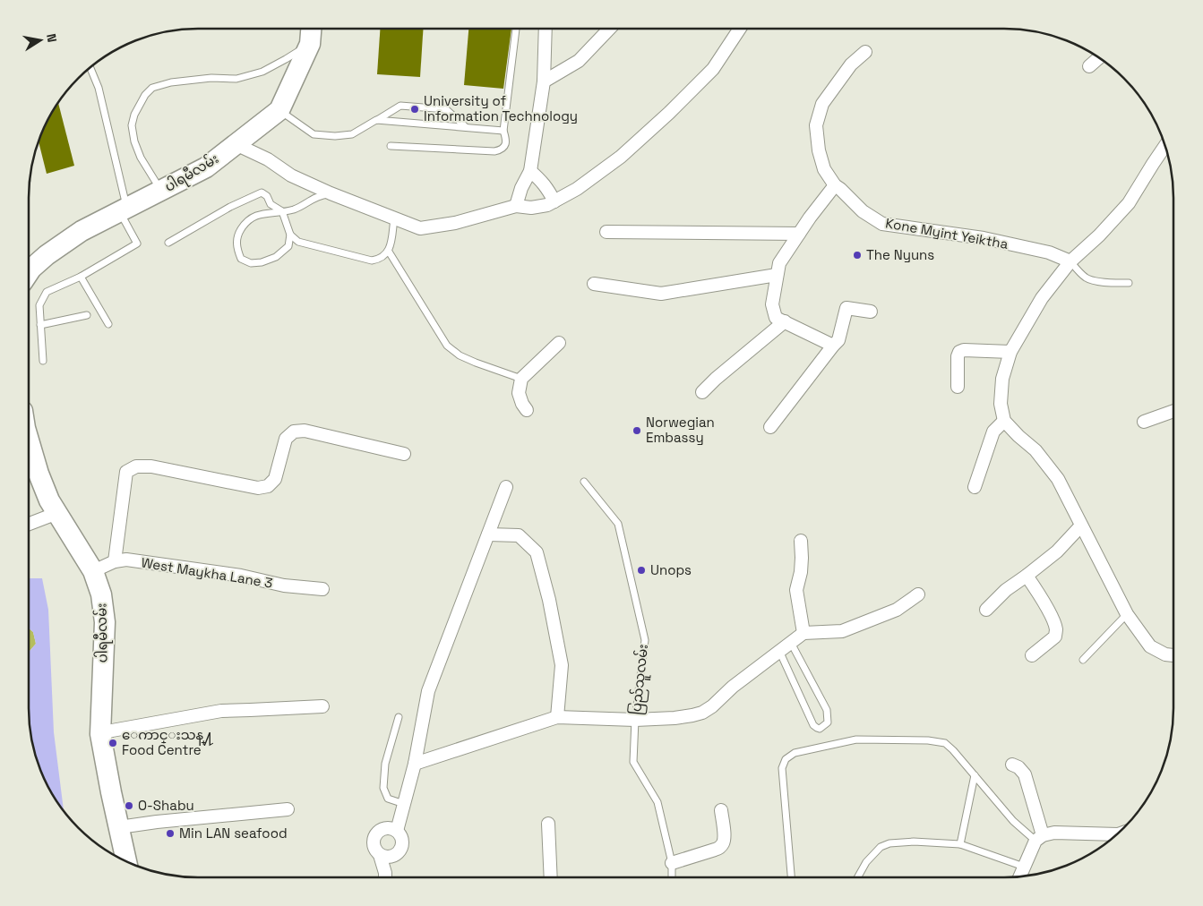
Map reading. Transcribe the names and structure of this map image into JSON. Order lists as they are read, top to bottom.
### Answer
{
  "streets": {
    "main road": ["ပါရမီလမ်း"],
    "street": ["Kone Myint Yeiktha", "West Maykha Lane 3"],
    "lane": ["ပြည်သူလမ်း"]
  },
  "crossings": [
    ["ပါရမီလမ်း", "West Maykha Lane 3"]
  ],
  "places": [
    "University of Information Technology",
    "The Nyuns",
    "Norwegian Embassy",
    "Unops",
    "ေကာင္းသန္႔ Food Centre",
    "O-Shabu",
    "Min LAN seafood"
  ],
  "north": "right"
}
